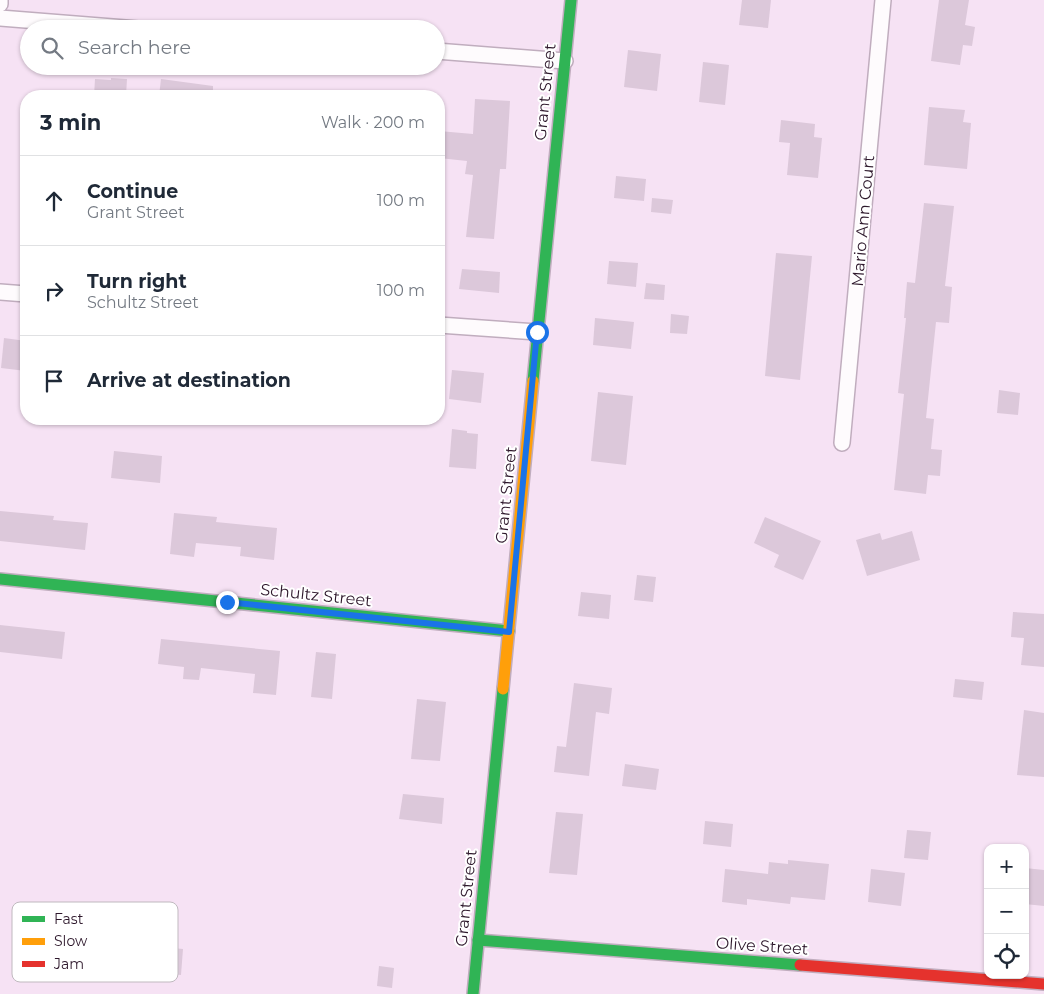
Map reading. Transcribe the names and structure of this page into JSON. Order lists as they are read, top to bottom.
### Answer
{
  "streets": {
    "street": [
      "Grant Street",
      "Mario Ann Court",
      "Schultz Street",
      "Olive Street"
    ]
  },
  "crossings": [
    ["Grant Street", "Schultz Street"],
    ["Grant Street", "Olive Street"]
  ],
  "legend": ["Fast", "Slow", "Jam"],
  "page": {
    "search": "Search here",
    "heading": ["3 min", "Walk · 200 m"],
    "list": [
      ["Continue", "Grant Street", "100 m"],
      ["Turn right", "Schultz Street", "100 m"],
      "Arrive at destination"
    ],
    "map_buttons": ["+", "−"]
  }
}
